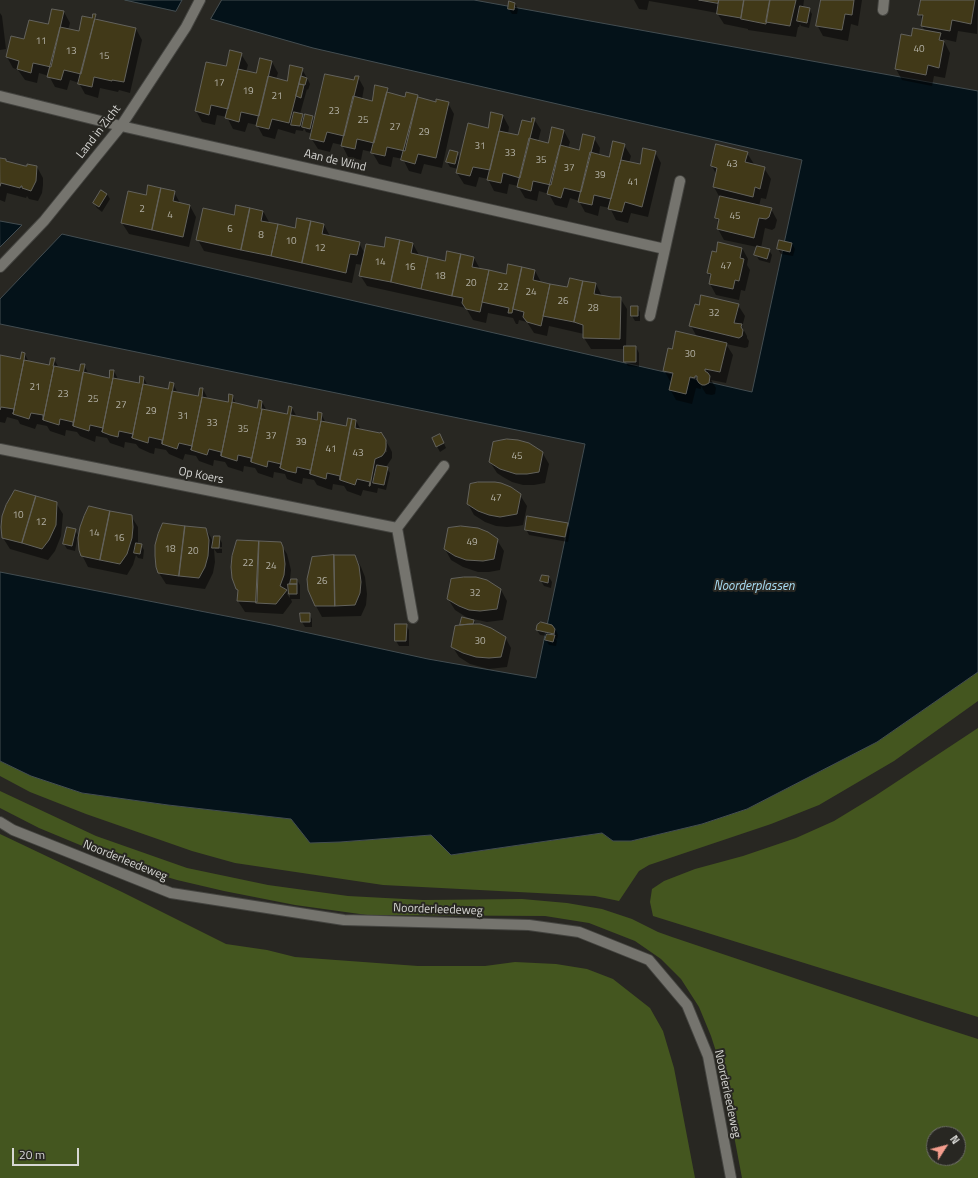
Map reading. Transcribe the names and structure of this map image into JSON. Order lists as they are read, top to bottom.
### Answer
{
  "streets": {
    "street": [
      "Land in Zicht",
      "Aan de Wind",
      "Op Koers",
      "Noorderleedeweg"
    ]
  },
  "crossings": [
    ["Land in Zicht", "Aan de Wind"]
  ],
  "water": ["Noorderplassen"],
  "house_numbers": [
    "11",
    "40",
    "13",
    "15",
    "17",
    "19",
    "21",
    "23",
    "25",
    "27",
    "29",
    "31",
    "33",
    "35",
    "43",
    "37",
    "39",
    "41",
    "2",
    "4",
    "45",
    "6",
    "8",
    "10",
    "12",
    "14",
    "47",
    "16",
    "18",
    "20",
    "22",
    "24",
    "26",
    "28",
    "32",
    "30",
    "21",
    "23",
    "25",
    "27",
    "29",
    "31",
    "33",
    "35",
    "37",
    "39",
    "41",
    "43",
    "45",
    "47",
    "10",
    "12",
    "14",
    "16",
    "49",
    "18",
    "20",
    "22",
    "24",
    "26",
    "32",
    "30"
  ],
  "scale_bar": "20 m",
  "north": "top right"
}
